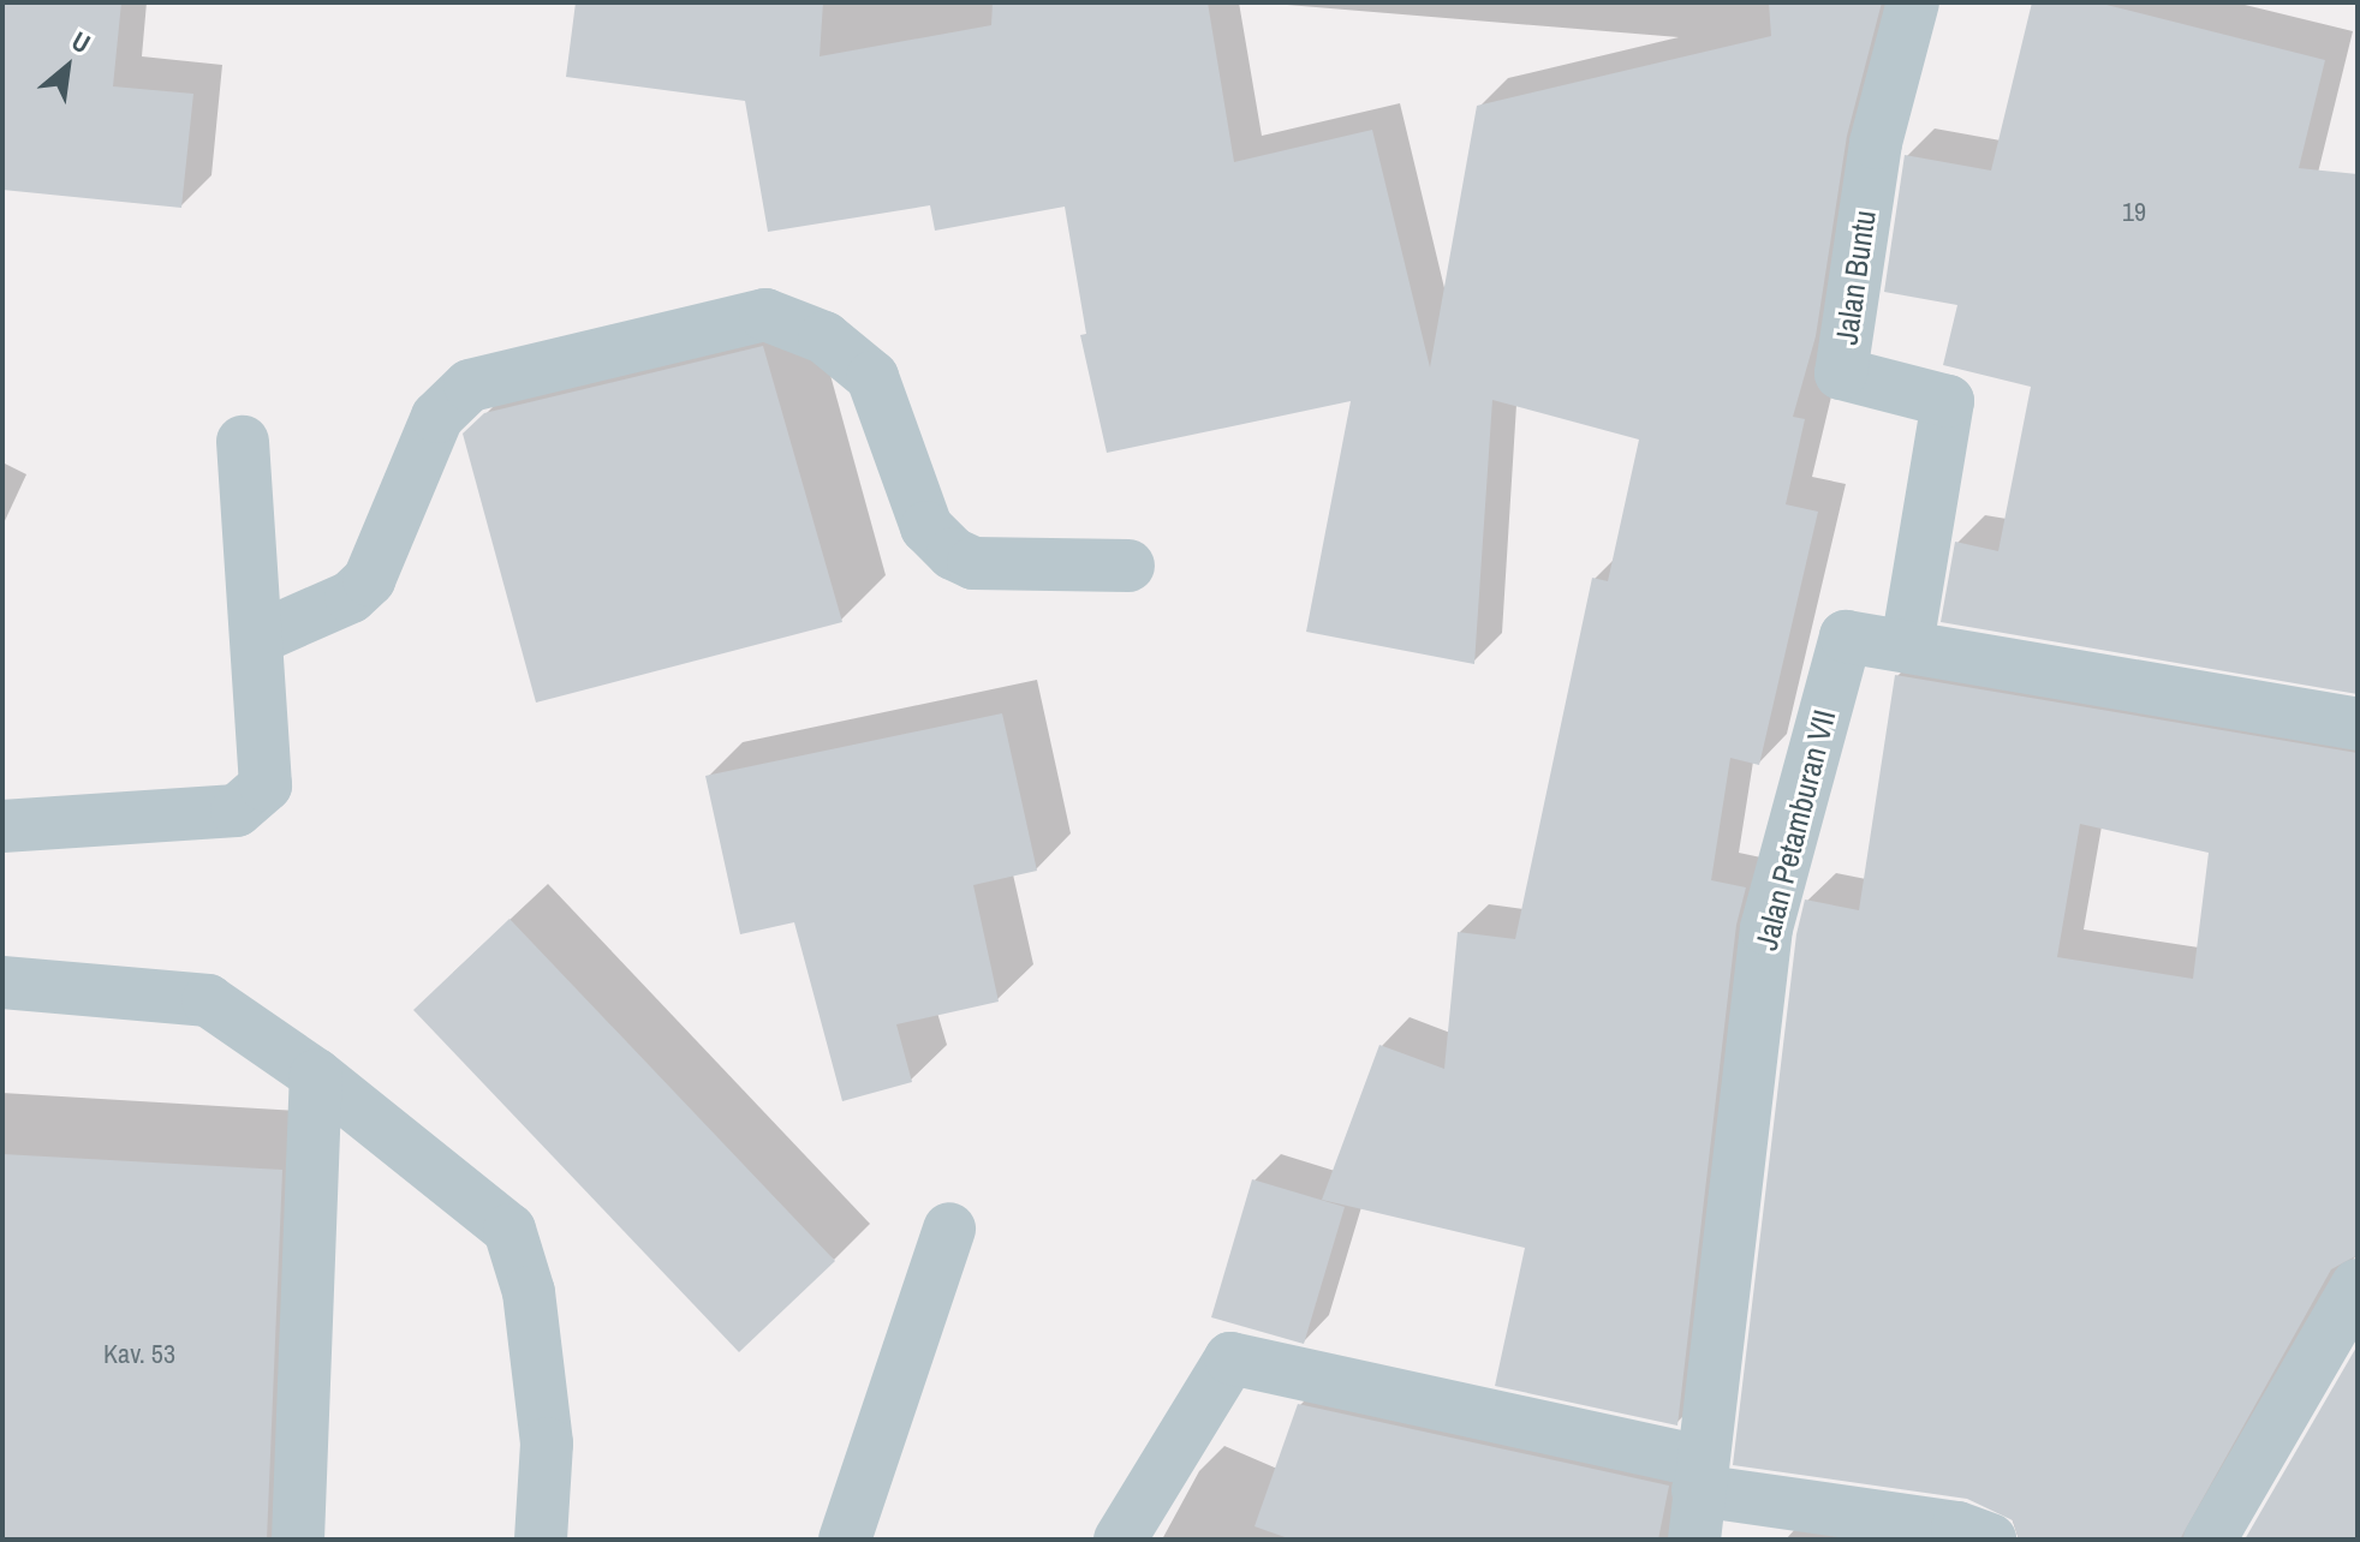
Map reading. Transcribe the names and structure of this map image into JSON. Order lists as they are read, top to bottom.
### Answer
{
  "streets": {
    "street": ["Jalan Buntu", "Jalan Petamburan VII"]
  },
  "crossings": [
    ["Jalan Buntu", "Jalan Petamburan VII"]
  ],
  "house_numbers": ["19", "Kav. 53"],
  "north": "top right"
}
